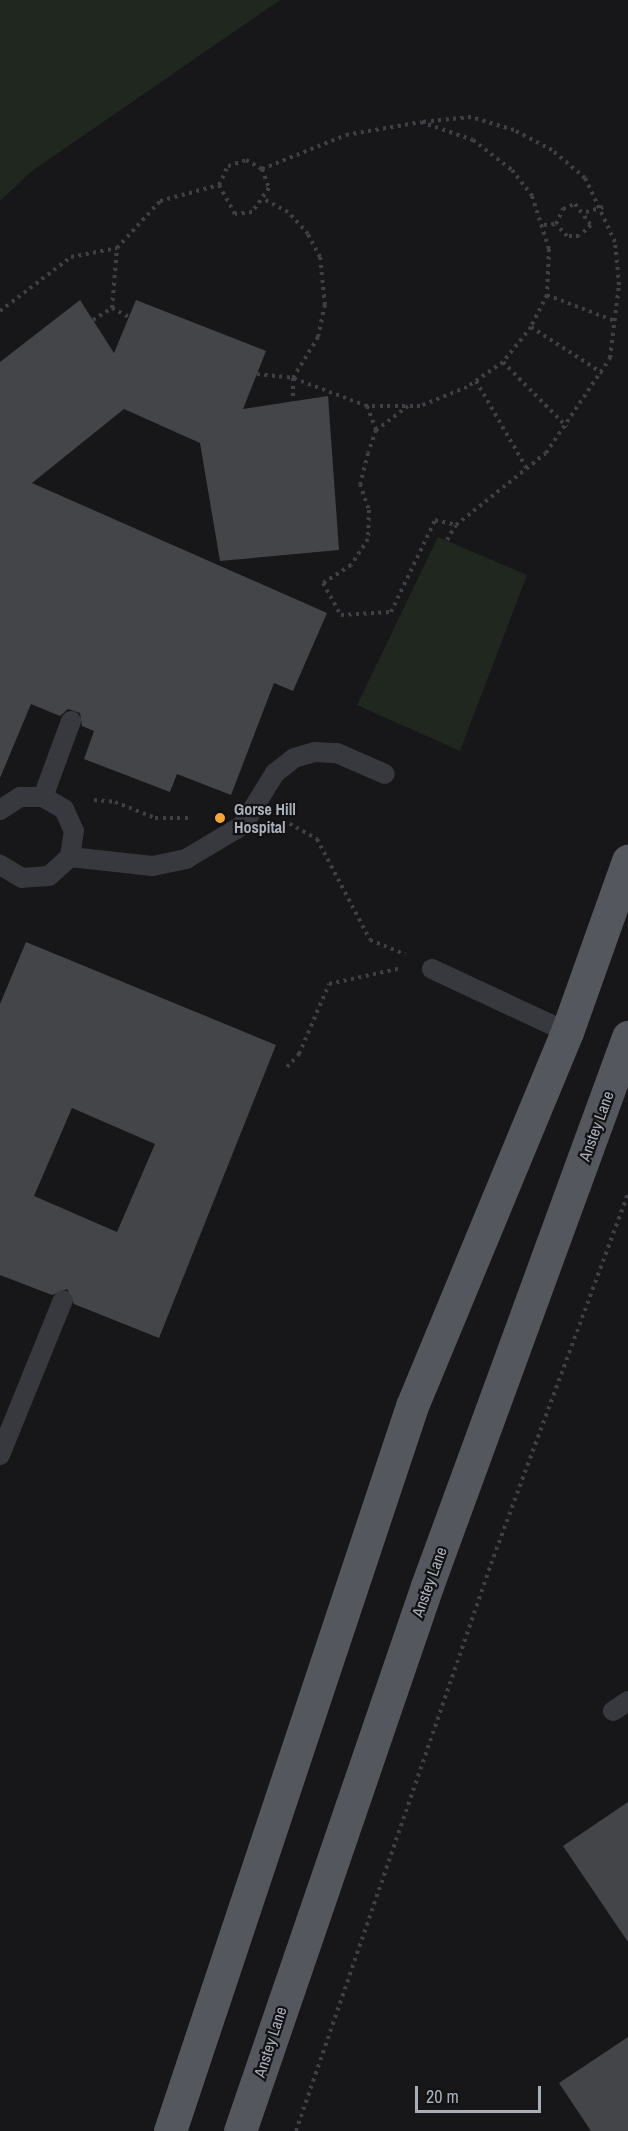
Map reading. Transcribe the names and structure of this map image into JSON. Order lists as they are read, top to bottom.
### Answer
{
  "streets": {
    "main road": ["Anstey Lane"]
  },
  "places": ["Gorse Hill Hospital"],
  "scale_bar": "20 m"
}
